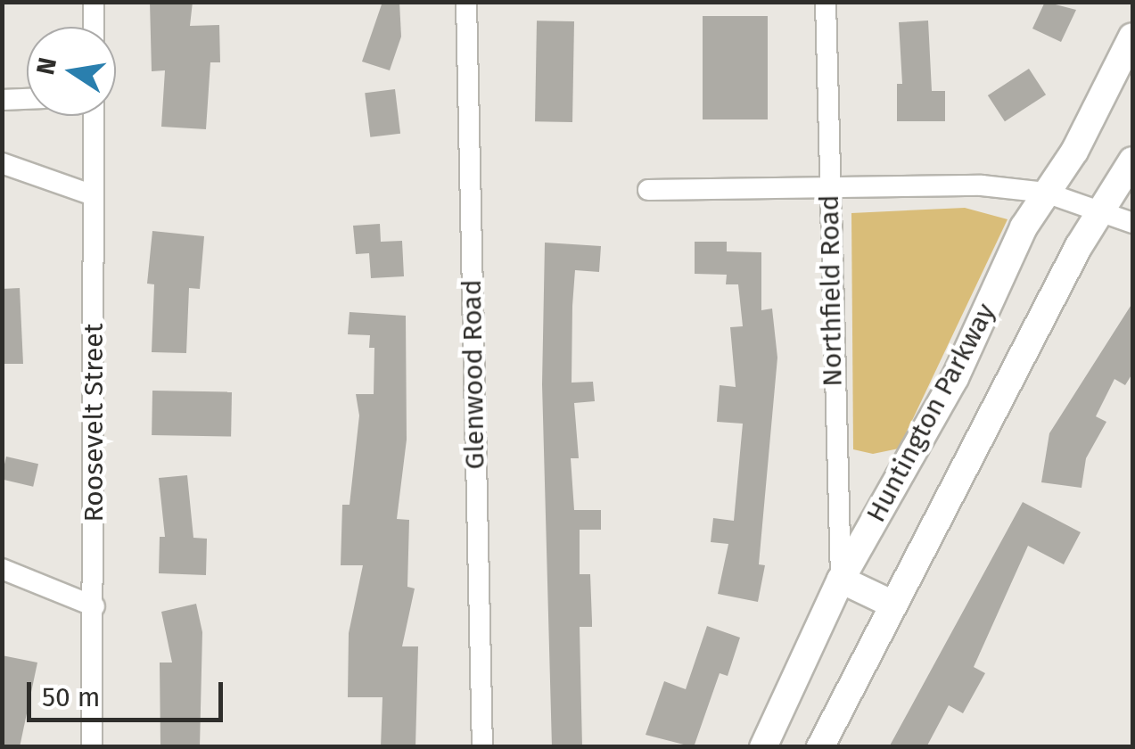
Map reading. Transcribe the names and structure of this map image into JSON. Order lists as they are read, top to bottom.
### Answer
{
  "streets": {
    "street": [
      "Northfield Road",
      "Glenwood Road",
      "Huntington Parkway",
      "Roosevelt Street"
    ]
  },
  "crossings": [
    ["Northfield Road", "Huntington Parkway"]
  ],
  "scale_bar": "50 m",
  "north": "left"
}
